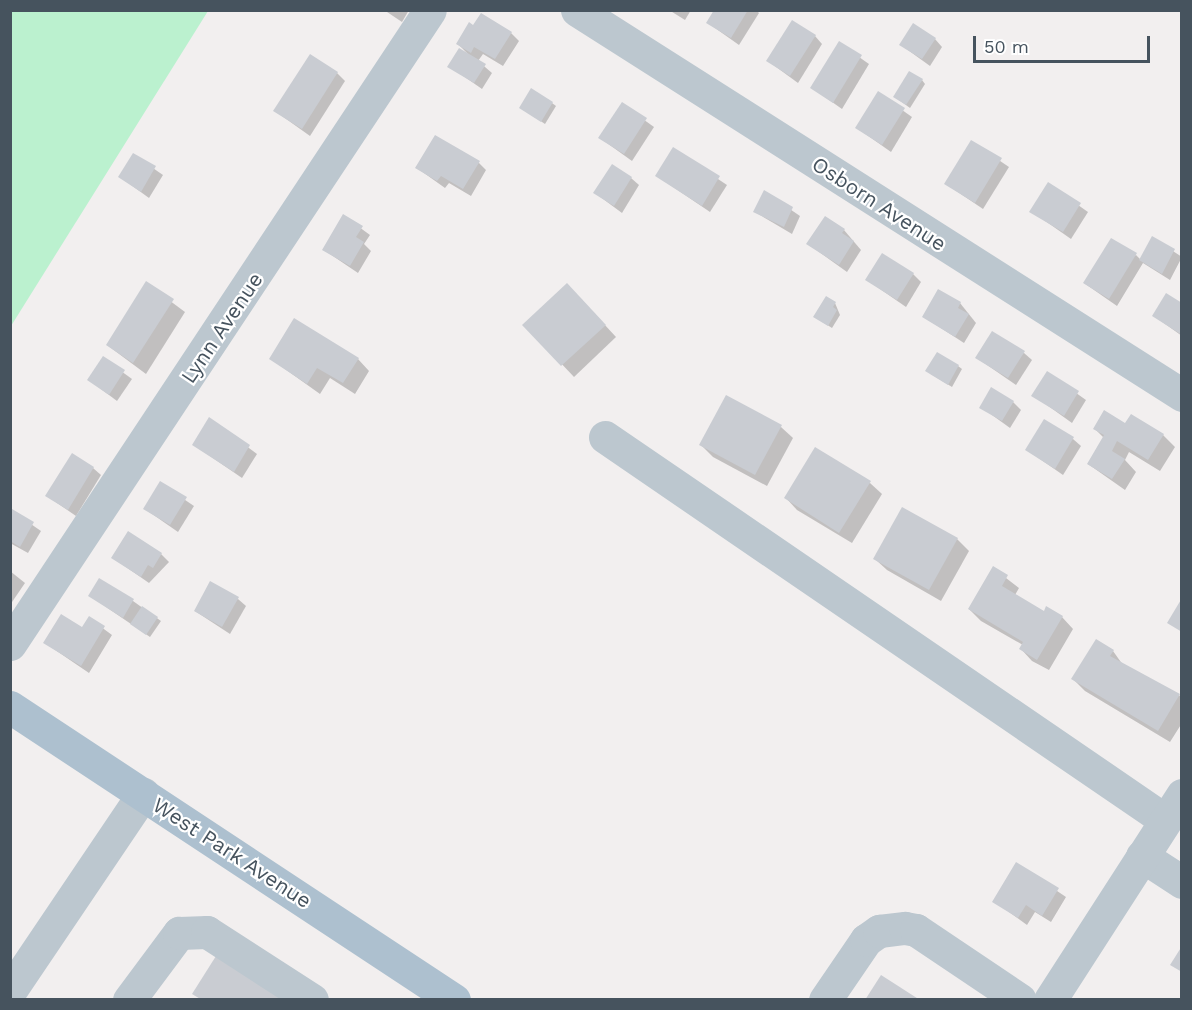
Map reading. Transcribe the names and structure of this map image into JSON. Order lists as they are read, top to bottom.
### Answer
{
  "streets": {
    "main road": ["West Park Avenue"],
    "street": ["Osborn Avenue", "Lynn Avenue"]
  },
  "scale_bar": "50 m"
}
